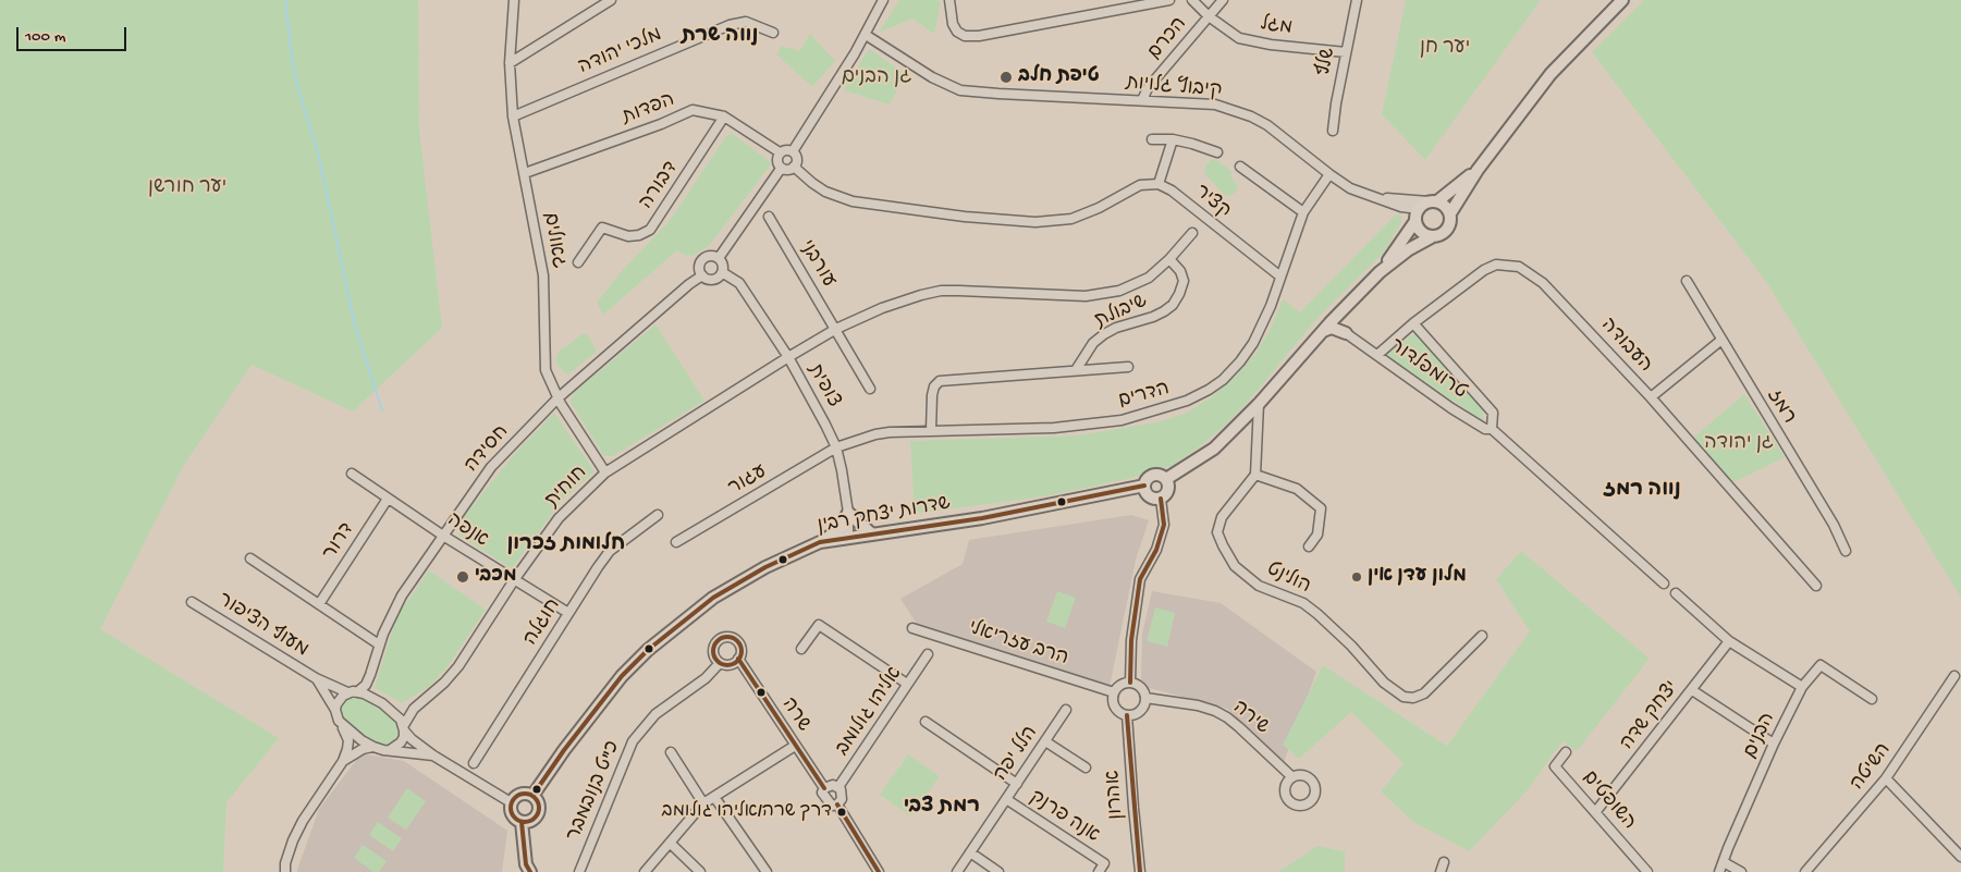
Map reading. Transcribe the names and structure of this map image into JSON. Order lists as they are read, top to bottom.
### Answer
{
  "streets": {
    "main road": ["שדרות יצחק רבין"],
    "street": [
      "מגל",
      "הכרם",
      "מלכי יהודה",
      "שלף",
      "קיבוץ גלויות",
      "הפדות",
      "דבורה",
      "קציר",
      "גאולים",
      "עורבני",
      "שיבולת",
      "העבודה",
      "טרומפלדור",
      "צופית",
      "הדרים",
      "רמז",
      "חסידה",
      "עגור",
      "חוחית",
      "אנפה",
      "דרור",
      "הולינט",
      "חוגלה",
      "מעוף הציפור",
      "הרב עזריאלי",
      "אליהו גולומב",
      "שרה",
      "יצחק שדה",
      "שירה",
      "הבנים",
      "הלל יפה",
      "השיטה",
      "כ\"ט בנובמבר",
      "אהרון",
      "השופטים",
      "אנה פרנק"
    ]
  },
  "crossings": [
    ["מגל", "הכרם"],
    ["מגל", "שלף"],
    ["הכרם", "קיבוץ גלויות"],
    ["מלכי יהודה", "גאולים"],
    ["קיבוץ גלויות", "הדרים"],
    ["הפדות", "דבורה"],
    ["הפדות", "גאולים"],
    ["קציר", "הדרים"],
    ["גאולים", "חסידה"],
    ["גאולים", "חוחית"],
    ["העבודה", "טרומפלדור"],
    ["צופית", "הדרים"],
    ["צופית", "חסידה"],
    ["צופית", "עגור"],
    ["צופית", "חוחית"],
    ["צופית", "שדרות יצחק רבין"],
    ["הדרים", "עגור"],
    ["חסידה", "חוחית"],
    ["חסידה", "אנפה"],
    ["חסידה", "מעוף הציפור"],
    ["חוחית", "אנפה"],
    ["חוחית", "מעוף הציפור"],
    ["אנפה", "דרור"],
    ["אנפה", "חוגלה"],
    ["הרב עזריאלי", "שירה"],
    ["הרב עזריאלי", "אהרון"],
    ["אליהו גולומב", "שרה"],
    ["שרה", "כ\"ט בנובמבר"],
    ["יצחק שדה", "השופטים"],
    ["שירה", "אהרון"],
    ["הלל יפה", "אנה פרנק"]
  ],
  "districts": [
    "נווה שרת",
    "נווה רמז",
    "חלומות זכרון",
    "רמת צבי"
  ],
  "parks": [
    "יער חן",
    "גן הבנים",
    "יער חורשן",
    "גן יהודה"
  ],
  "places": [
    "טיפת חלב",
    "מכבי",
    "מלון עדן אין",
    "דרך שרה/אליהו גולומב"
  ],
  "scale_bar": "100 m"
}
